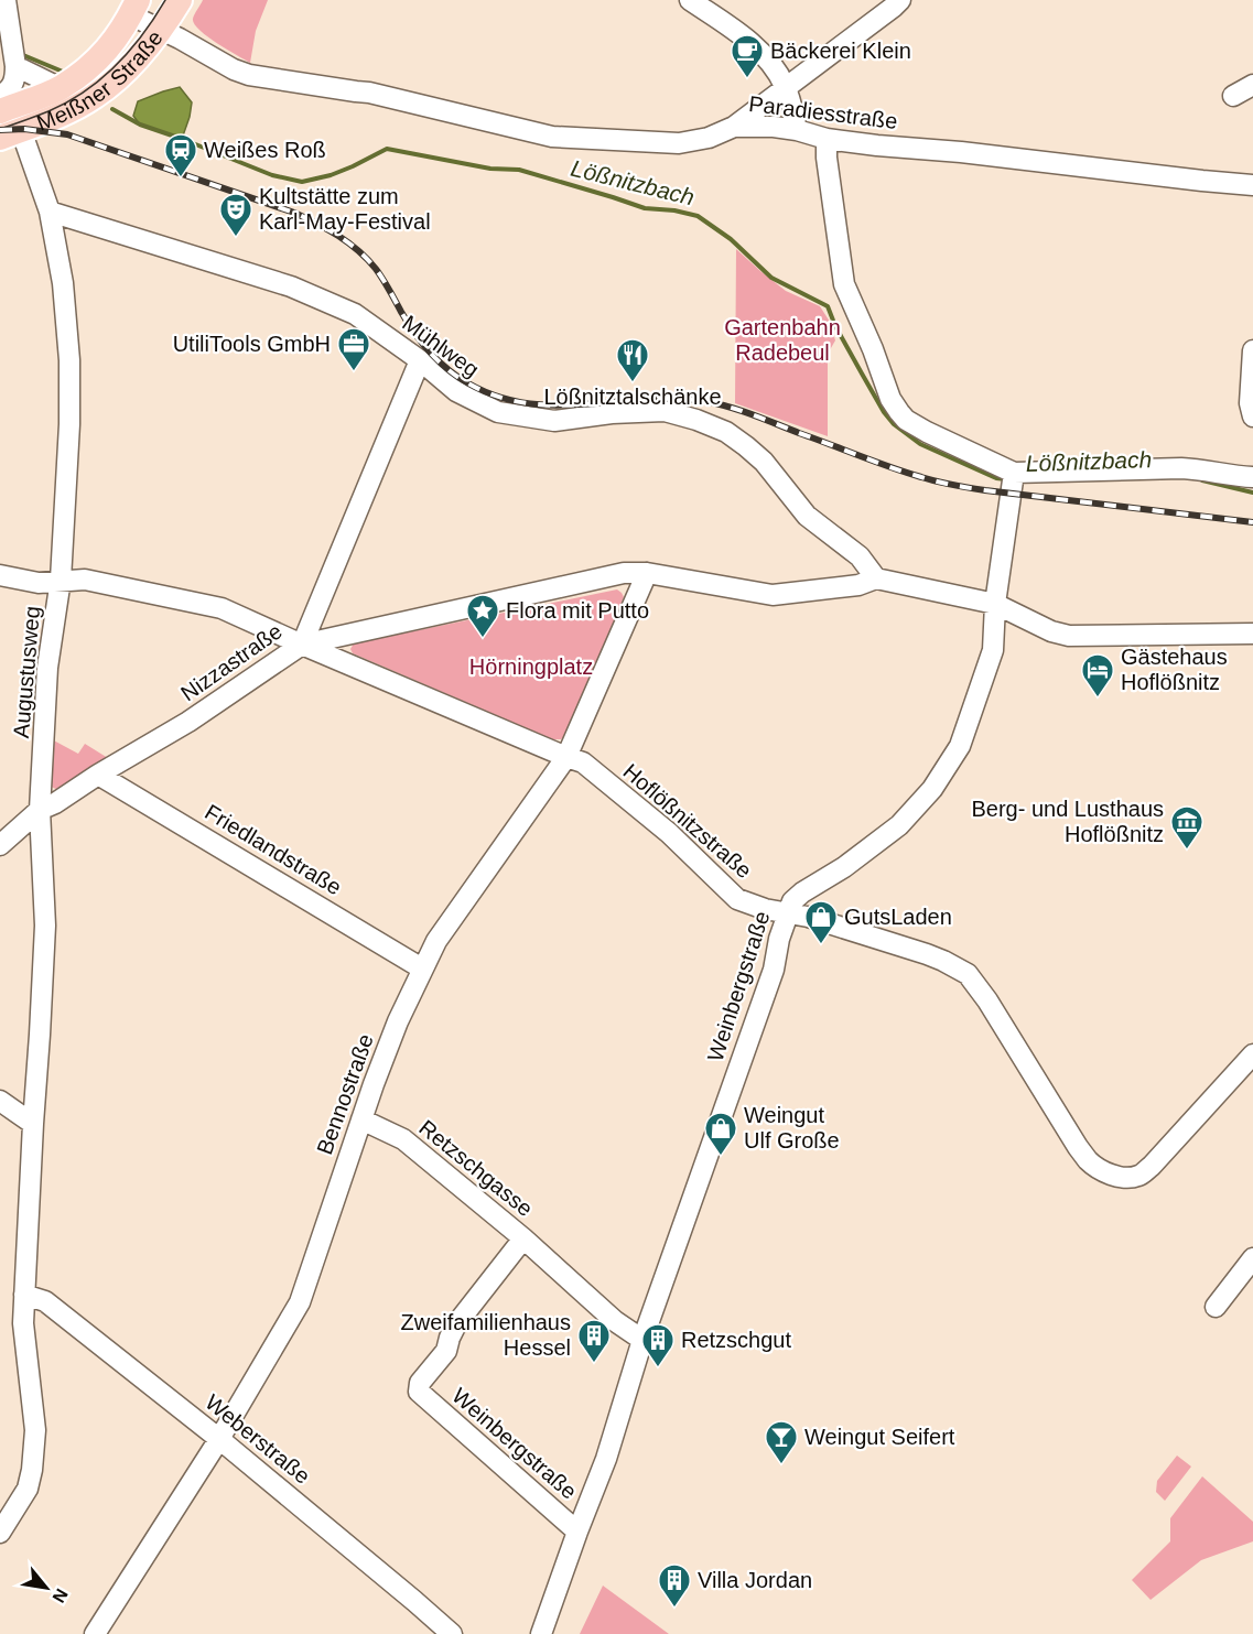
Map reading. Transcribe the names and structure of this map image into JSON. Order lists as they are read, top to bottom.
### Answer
{
  "streets": {
    "main road": ["Meißner Straße"],
    "street": [
      "Paradiesstraße",
      "Mühlweg",
      "Nizzastraße",
      "Augustusweg",
      "Hoflößnitzstraße",
      "Friedlandstraße",
      "Weinbergstraße",
      "Bennostraße",
      "Retzschgasse",
      "Weberstraße"
    ]
  },
  "crossings": [
    ["Meißner Straße", "Paradiesstraße"],
    ["Meißner Straße", "Augustusweg"],
    ["Mühlweg", "Nizzastraße"],
    ["Mühlweg", "Augustusweg"],
    ["Nizzastraße", "Augustusweg"],
    ["Nizzastraße", "Hoflößnitzstraße"],
    ["Nizzastraße", "Friedlandstraße"],
    ["Augustusweg", "Hoflößnitzstraße"],
    ["Augustusweg", "Weberstraße"],
    ["Hoflößnitzstraße", "Weinbergstraße"],
    ["Hoflößnitzstraße", "Bennostraße"],
    ["Friedlandstraße", "Bennostraße"],
    ["Weinbergstraße", "Retzschgasse"],
    ["Bennostraße", "Retzschgasse"],
    ["Bennostraße", "Weberstraße"]
  ],
  "water": ["Lößnitzbach"],
  "parks": ["Gartenbahn Radebeul", "Hörningplatz"],
  "places": {
    "cafe": ["Bäckerei Klein"],
    "station": ["Weißes Roß"],
    "theatre": ["Kultstätte zum Karl-May-Festival"],
    "office": ["UtiliTools GmbH"],
    "restaurant": ["Lößnitztalschänke"],
    "place": ["Flora mit Putto"],
    "hotel": ["Gästehaus Hoflößnitz"],
    "museum": ["Berg- und Lusthaus Hoflößnitz"],
    "shop": ["GutsLaden", "Weingut Ulf Große"],
    "building": ["Zweifamilienhaus Hessel", "Retzschgut", "Villa Jordan"],
    "bar": ["Weingut Seifert"]
  },
  "north": "bottom right"
}
